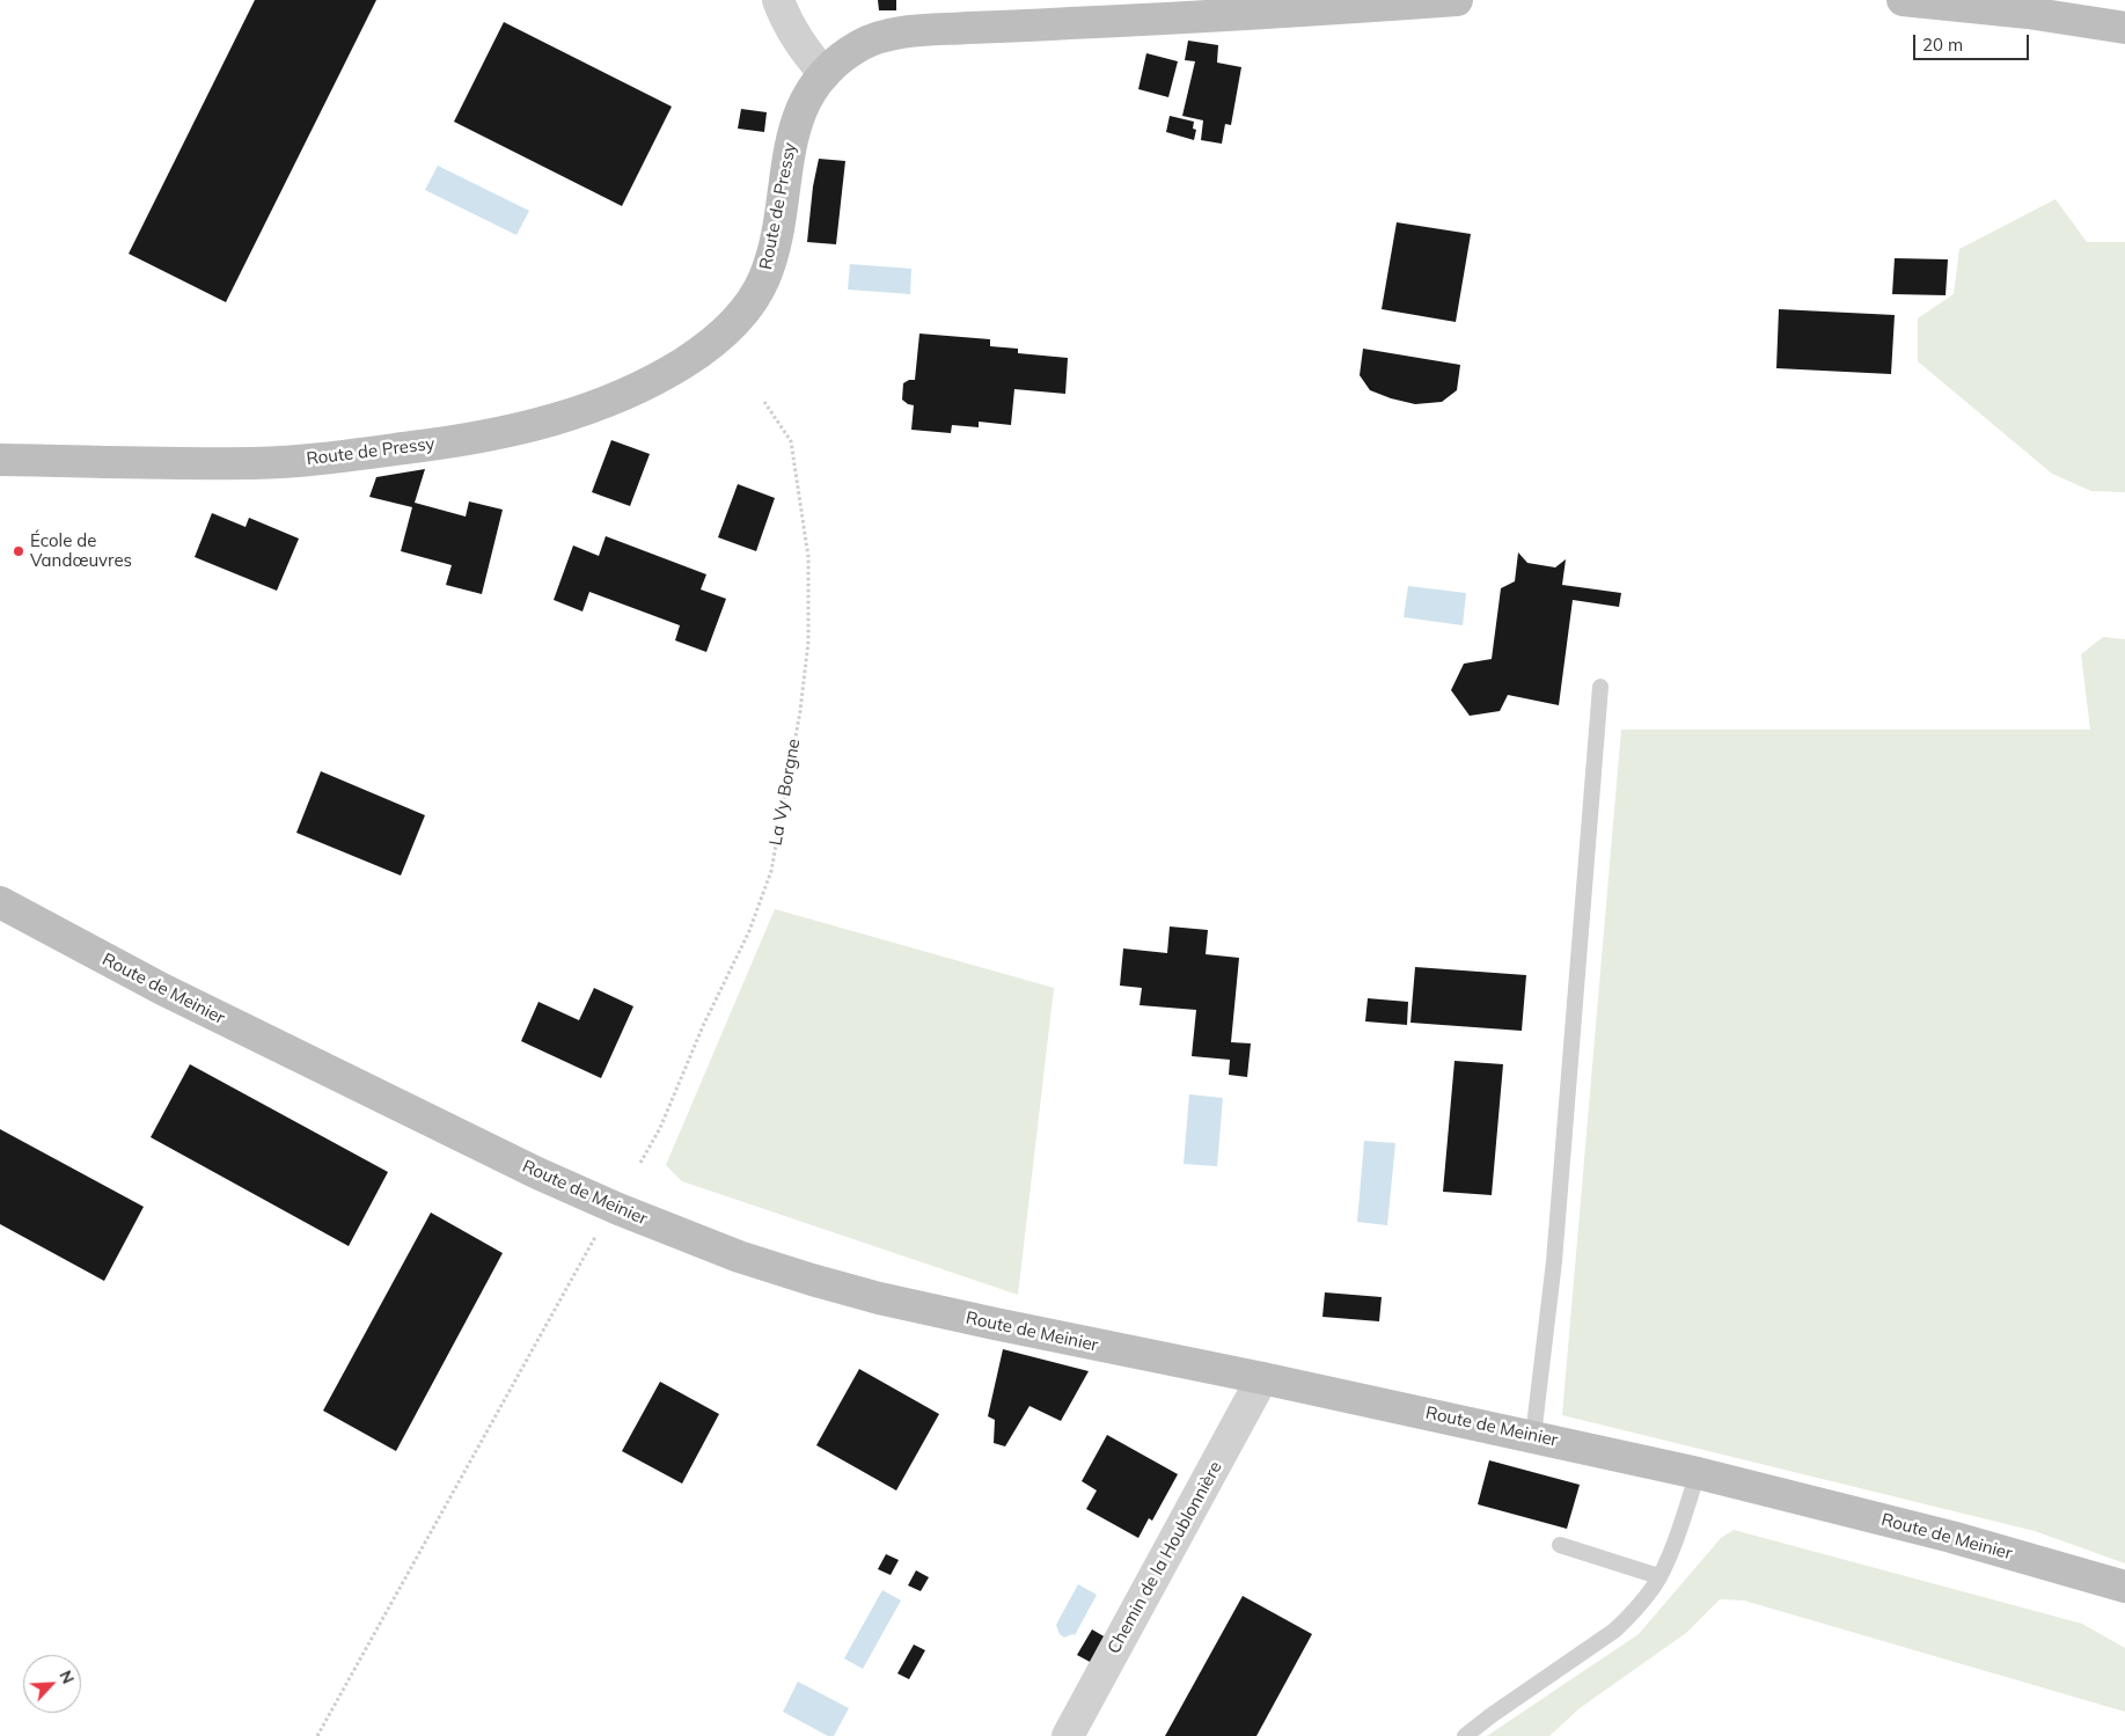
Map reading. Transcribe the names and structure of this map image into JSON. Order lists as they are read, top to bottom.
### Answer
{
  "streets": {
    "street": ["Route de Pressy", "Route de Meinier", "Chemin de la Houblonnière"],
    "path": ["La Vy Borgne"]
  },
  "crossings": [
    ["Route de Meinier", "Chemin de la Houblonnière"]
  ],
  "places": ["École de Vandœuvres"],
  "scale_bar": "20 m",
  "north": "top right"
}
